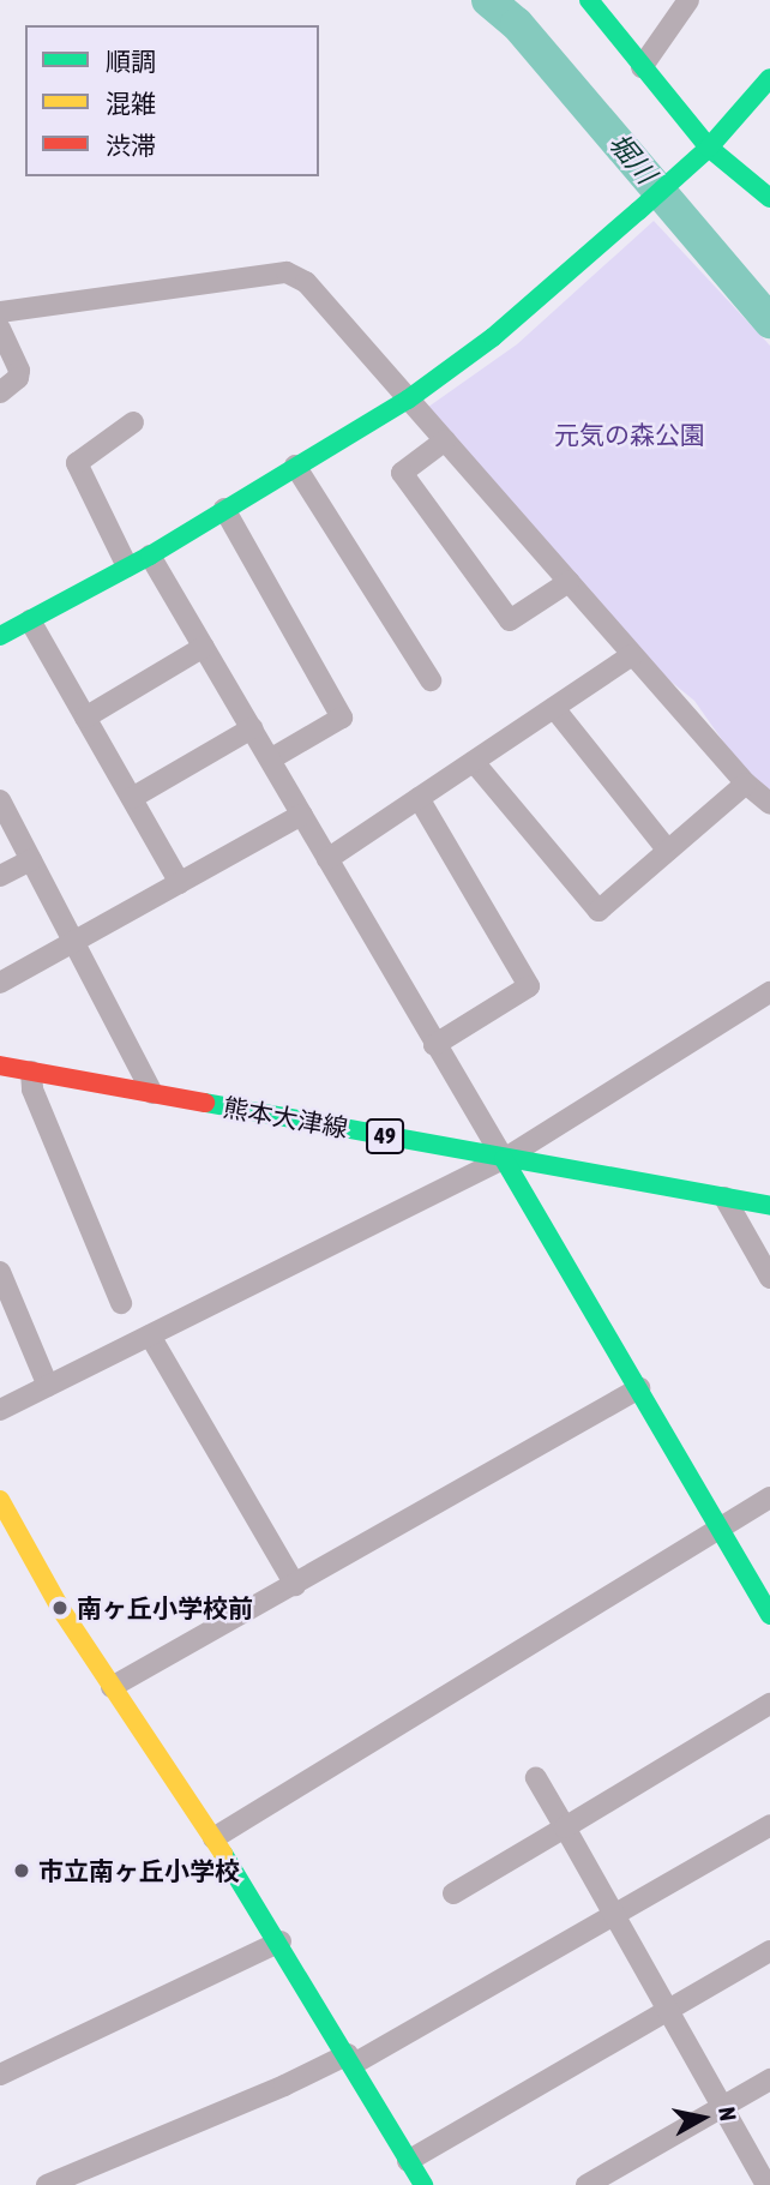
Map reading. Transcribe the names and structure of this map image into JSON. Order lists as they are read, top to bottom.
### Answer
{
  "streets": {
    "street": ["熊本大津線", "49"]
  },
  "water": ["堀川"],
  "parks": ["元気の森公園"],
  "places": ["南ヶ丘小学校前", "市立南ヶ丘小学校"],
  "legend": ["順調", "混雑", "渋滞"],
  "north": "right"
}
